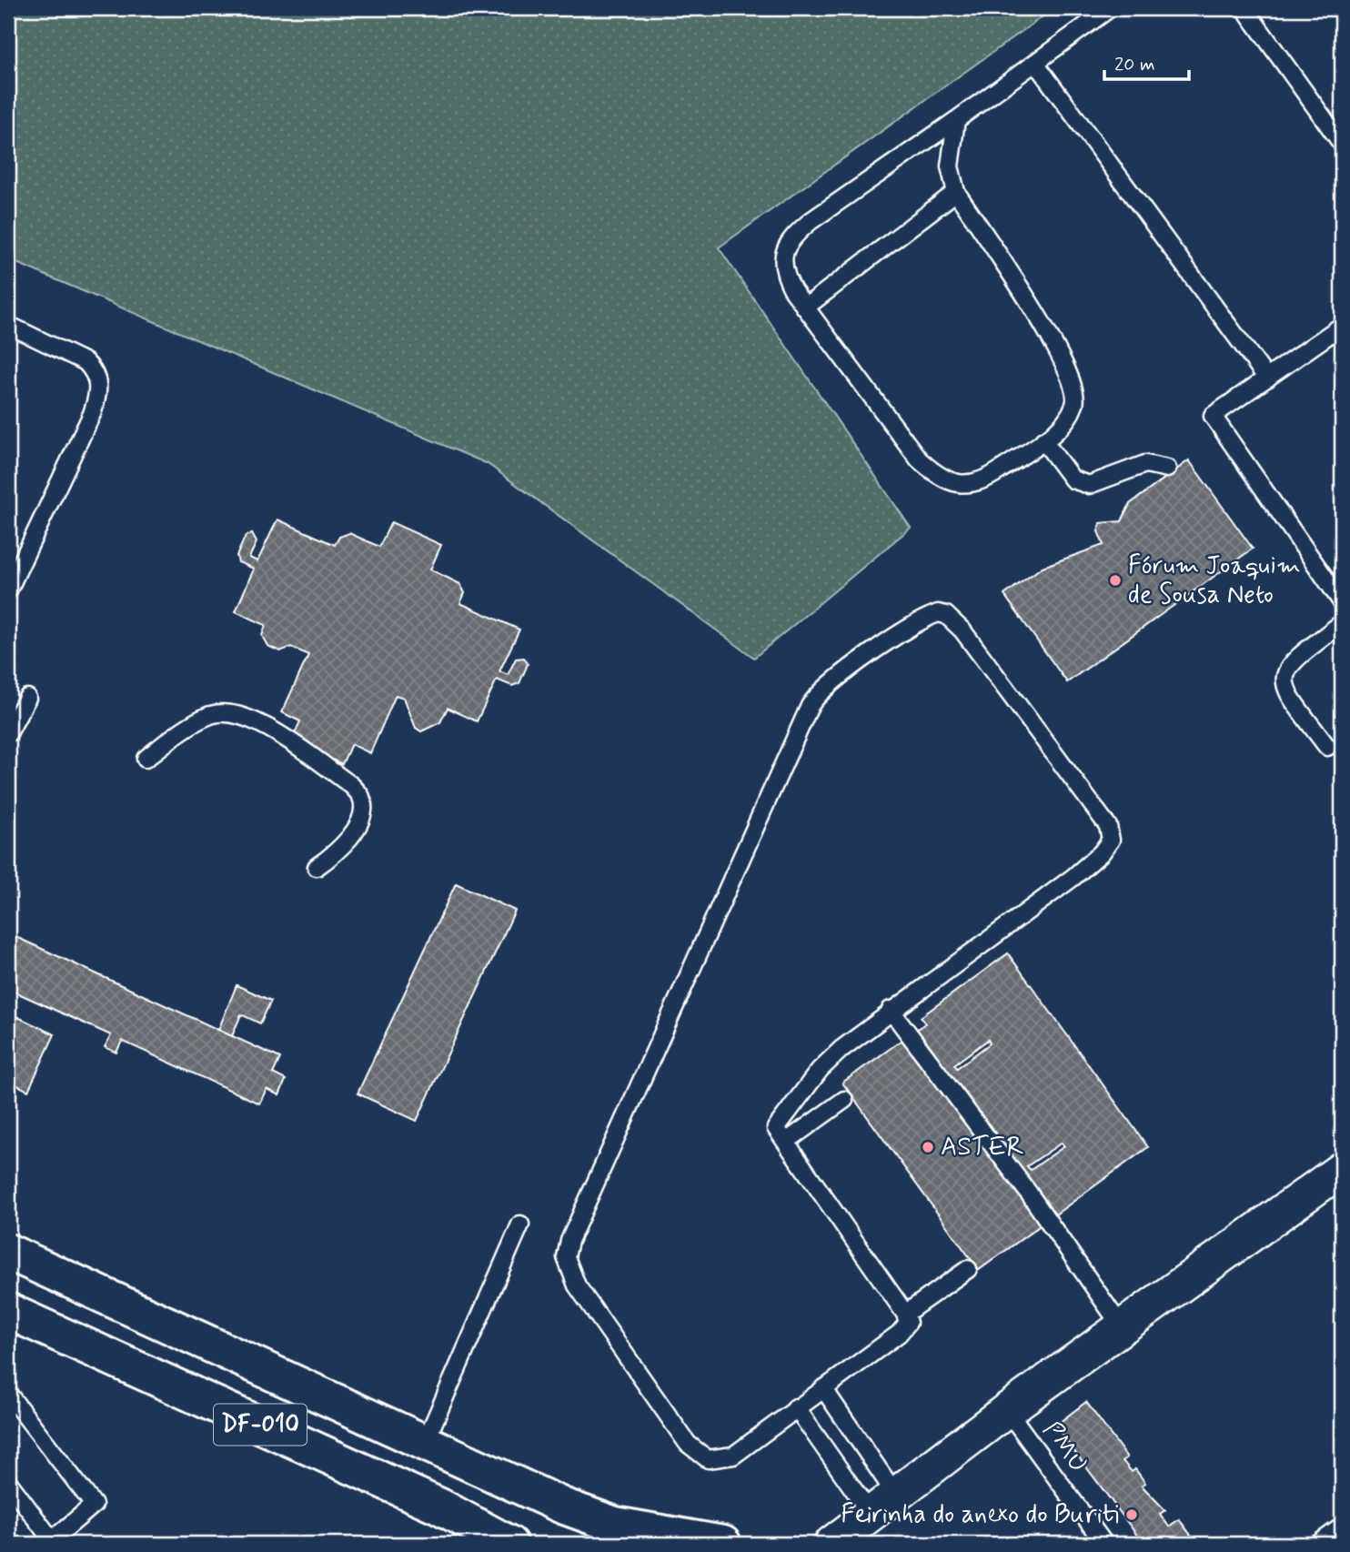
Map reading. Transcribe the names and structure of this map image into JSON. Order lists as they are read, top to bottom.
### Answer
{
  "streets": {
    "main road": ["DF-010"],
    "lane": ["PMU"]
  },
  "places": ["Fórum Joaquim de Sousa Neto", "ASTER", "Feirinha do anexo do Buriti"],
  "scale_bar": "20 m"
}
